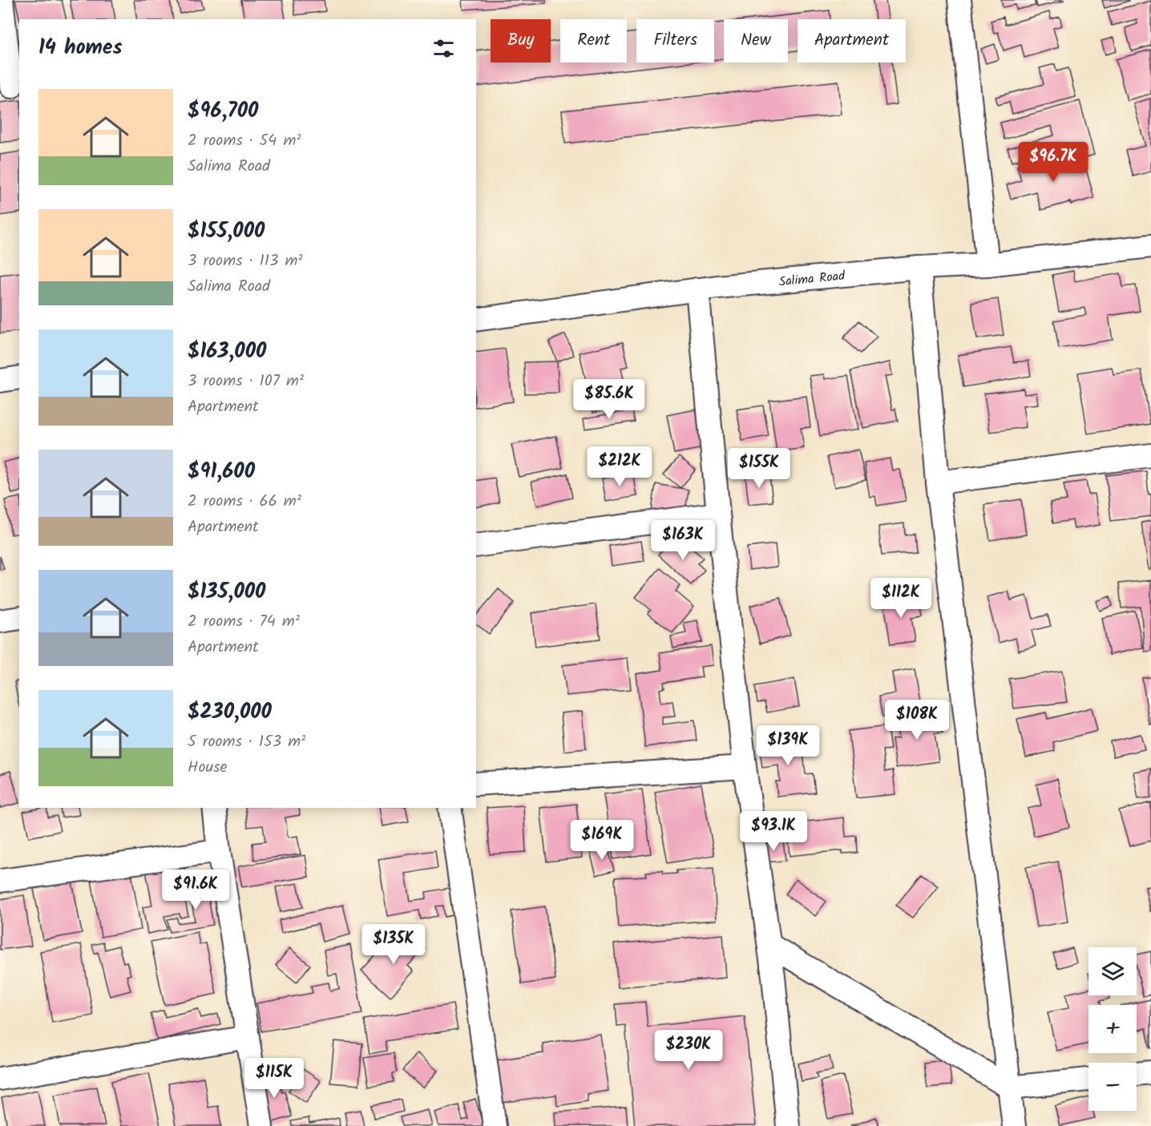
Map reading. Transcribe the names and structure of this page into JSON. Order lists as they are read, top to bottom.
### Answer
{
  "streets": {
    "street": ["Salima Road"]
  },
  "page": {
    "chip": [
      "Buy",
      "Rent",
      "Filters",
      "New",
      "Apartment"
    ],
    "heading": "14 homes",
    "list": [
      {
        "name": "$96,700",
        "note": "2 rooms · 54 m² · Salima Road"
      },
      {
        "name": "$155,000",
        "note": "3 rooms · 113 m² · Salima Road"
      },
      {
        "name": "$163,000",
        "note": "3 rooms · 107 m² · Apartment"
      },
      {
        "name": "$91,600",
        "note": "2 rooms · 66 m² · Apartment"
      },
      {
        "name": "$135,000",
        "note": "2 rooms · 74 m² · Apartment"
      },
      {
        "name": "$230,000",
        "note": "5 rooms · 153 m² · House"
      }
    ],
    "price": [
      "$96.7K",
      "$85.6K",
      "$212K",
      "$155K",
      "$163K",
      "$112K",
      "$108K",
      "$139K",
      "$93.1K",
      "$169K",
      "$91.6K",
      "$135K",
      "$230K",
      "$115K"
    ],
    "map_buttons": ["+", "−"]
  }
}
